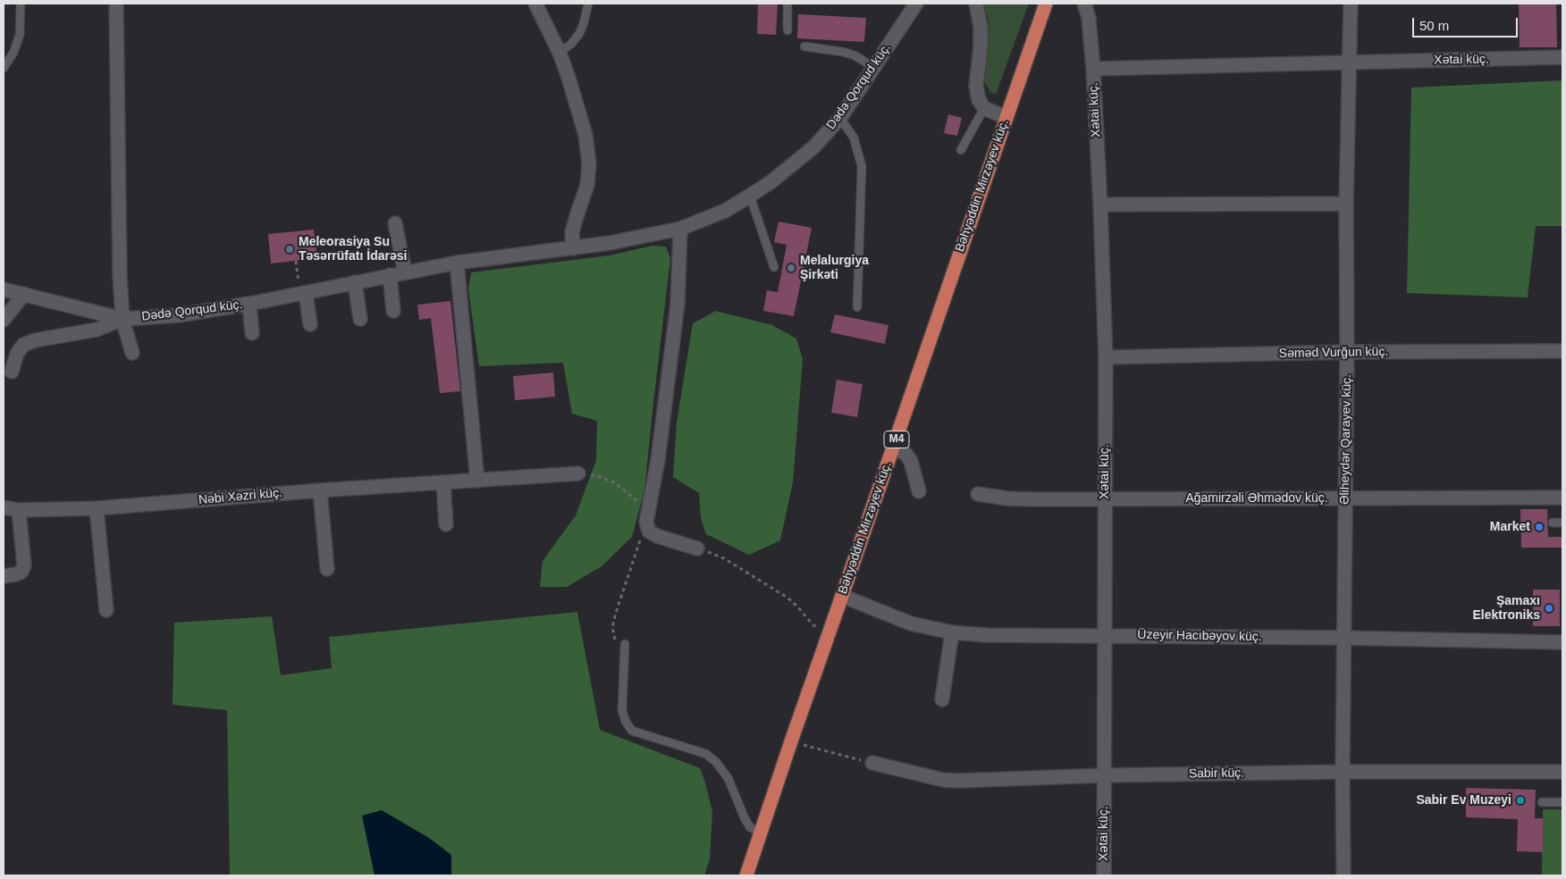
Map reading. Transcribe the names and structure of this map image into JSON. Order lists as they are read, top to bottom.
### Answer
{
  "streets": {
    "highway": ["Bəhyəddin Mirzəyev küç.", "M4"],
    "street": [
      "Xətai küç.",
      "Dədə Qorqud küç.",
      "Səməd Vurğun küç.",
      "Əliheydər Qarayev küç.",
      "Nəbi Xəzri küç.",
      "Ağamirzəli Əhmədov küç.",
      "Üzeyir Hacıbəyov küç.",
      "Sabir küç."
    ]
  },
  "crossings": [
    ["Xətai küç.", "Səməd Vurğun küç."],
    ["Xətai küç.", "Əliheydər Qarayev küç."],
    ["Xətai küç.", "Ağamirzəli Əhmədov küç."],
    ["Xətai küç.", "Üzeyir Hacıbəyov küç."],
    ["Xətai küç.", "Sabir küç."],
    ["Bəhyəddin Mirzəyev küç.", "Üzeyir Hacıbəyov küç."],
    ["Səməd Vurğun küç.", "Əliheydər Qarayev küç."],
    ["Əliheydər Qarayev küç.", "Ağamirzəli Əhmədov küç."],
    ["Əliheydər Qarayev küç.", "Üzeyir Hacıbəyov küç."],
    ["Əliheydər Qarayev küç.", "Sabir küç."]
  ],
  "places": [
    "Meleorasiya Su Təsərrüfatı İdarəsi",
    "Melalurgiya Şirkəti",
    "Market",
    "Şamaxı Elektroniks",
    "Sabir Ev Muzeyi"
  ],
  "scale_bar": "50 m"
}
